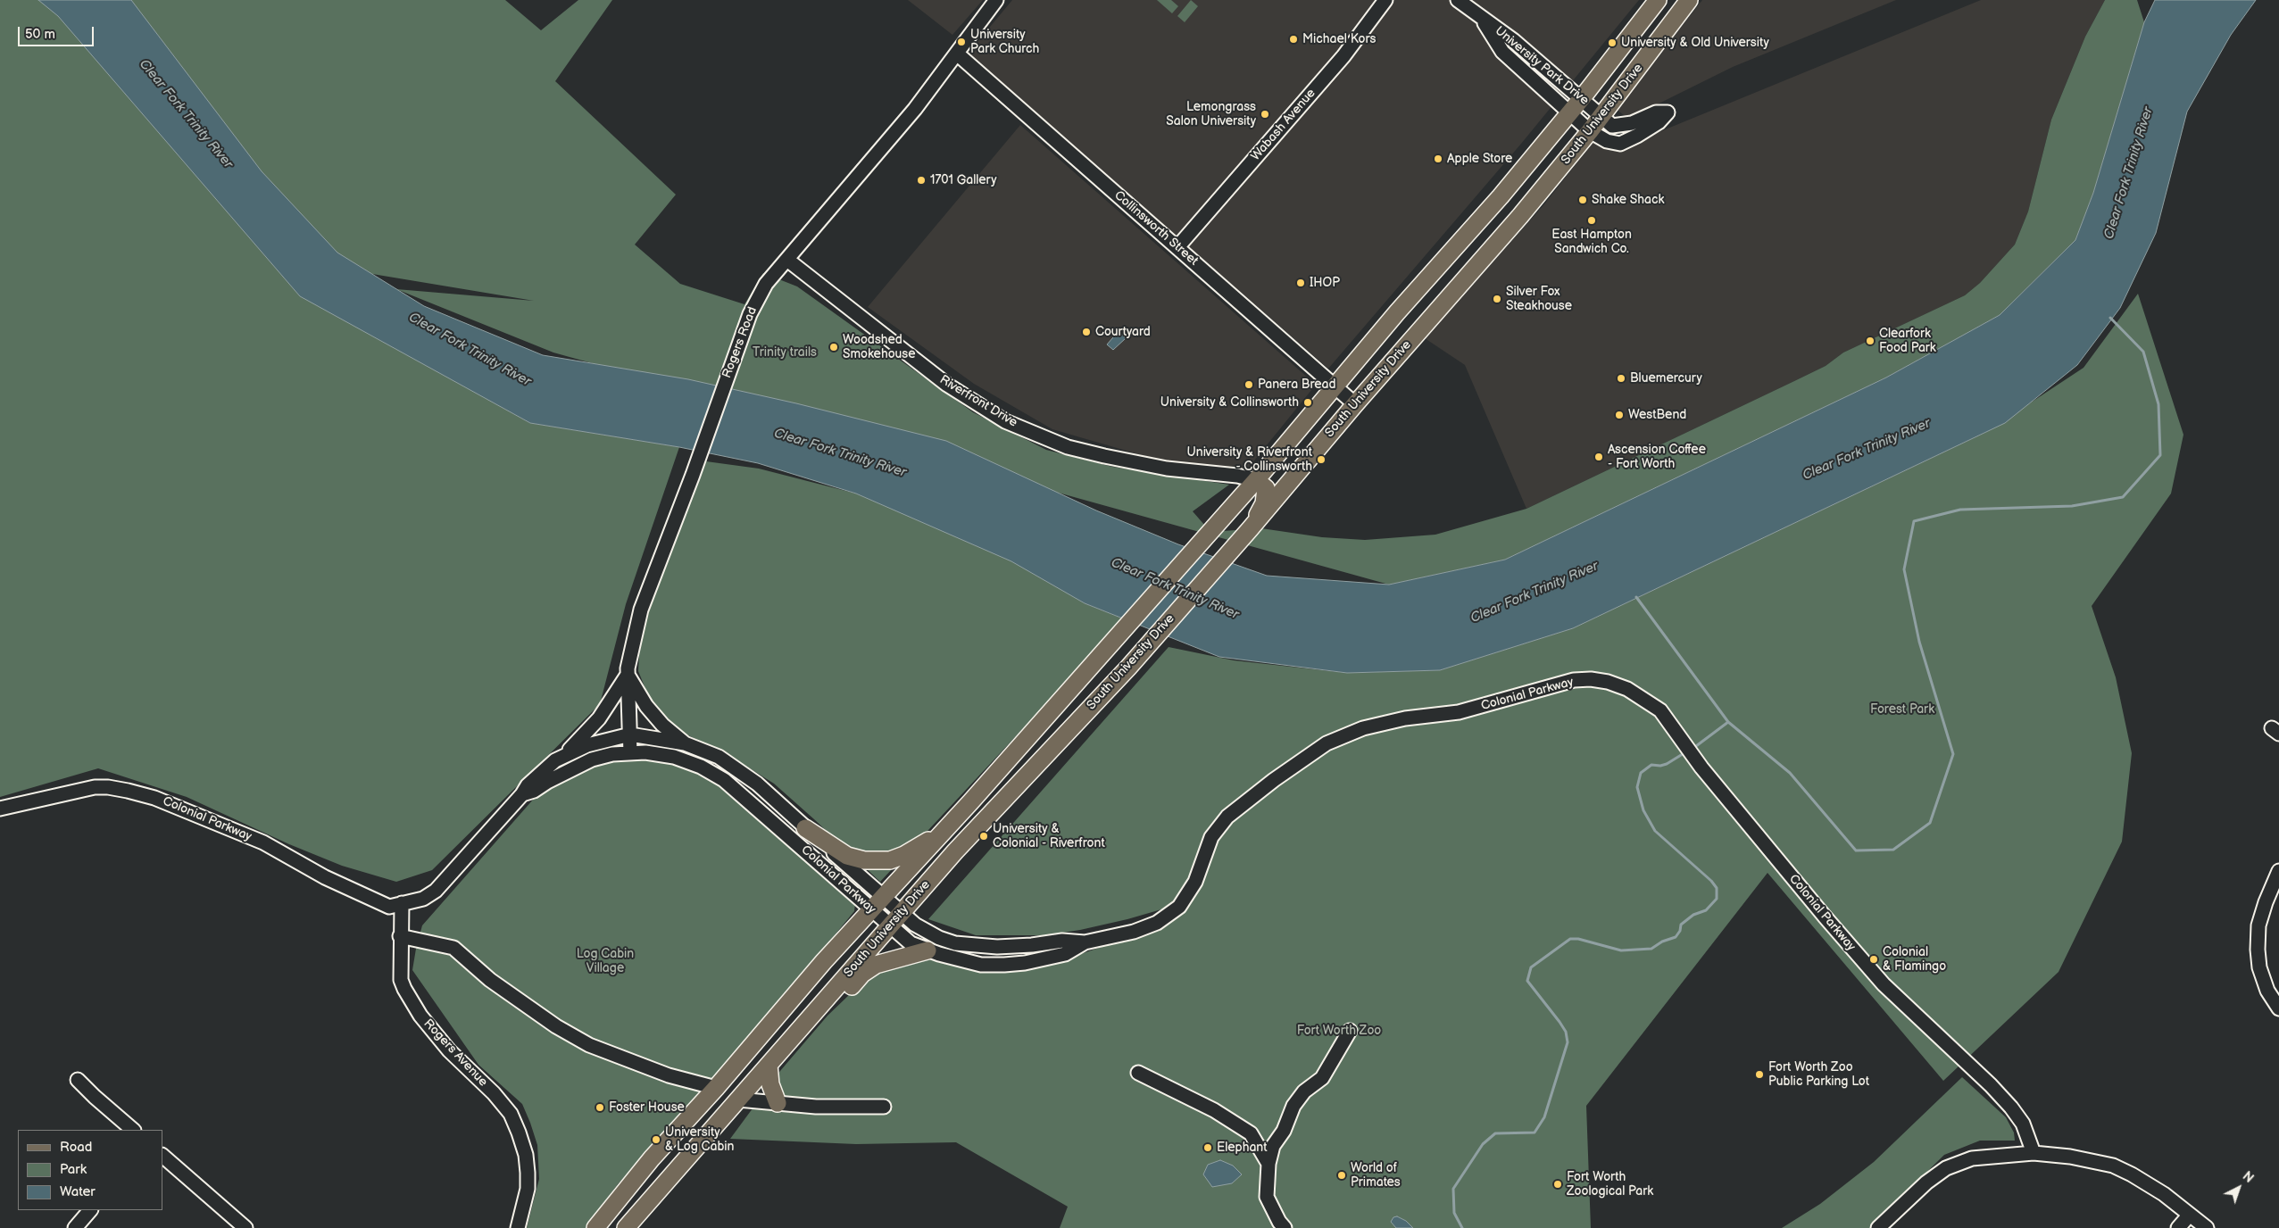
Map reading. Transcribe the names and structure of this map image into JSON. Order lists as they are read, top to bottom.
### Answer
{
  "streets": {
    "main road": ["South University Drive"],
    "street": [
      "University Park Drive",
      "Wabash Avenue",
      "Collinsworth Street",
      "Rogers Road",
      "Riverfront Drive",
      "Colonial Parkway",
      "Rogers Avenue"
    ]
  },
  "crossings": [
    ["University Park Drive", "South University Drive"],
    ["South University Drive", "Collinsworth Street"],
    ["South University Drive", "Riverfront Drive"],
    ["South University Drive", "Colonial Parkway"],
    ["Wabash Avenue", "Collinsworth Street"],
    ["Collinsworth Street", "Rogers Road"],
    ["Rogers Road", "Riverfront Drive"],
    ["Rogers Road", "Colonial Parkway"],
    ["Colonial Parkway", "Rogers Avenue"]
  ],
  "water": ["Clear Fork Trinity River"],
  "parks": [
    "Trinity trails",
    "Forest Park",
    "Log Cabin Village",
    "Fort Worth Zoo"
  ],
  "places": [
    "Michael Kors",
    "University Park Church",
    "University & Old University",
    "Lemongrass Salon University",
    "Apple Store",
    "1701 Gallery",
    "Shake Shack",
    "East Hampton Sandwich Co.",
    "IHOP",
    "Silver Fox Steakhouse",
    "Courtyard",
    "Clearfork Food Park",
    "Woodshed Smokehouse",
    "Bluemercury",
    "Panera Bread",
    "University & Collinsworth",
    "WestBend",
    "Ascension Coffee - Fort Worth",
    "University & Riverfront - Collinsworth",
    "University & Colonial - Riverfront",
    "Colonial & Flamingo",
    "Fort Worth Zoo Public Parking Lot",
    "Foster House",
    "University & Log Cabin",
    "Elephant",
    "World of Primates",
    "Fort Worth Zoological Park"
  ],
  "legend": ["Road", "Park", "Water"],
  "scale_bar": "50 m",
  "north": "top right"
}
